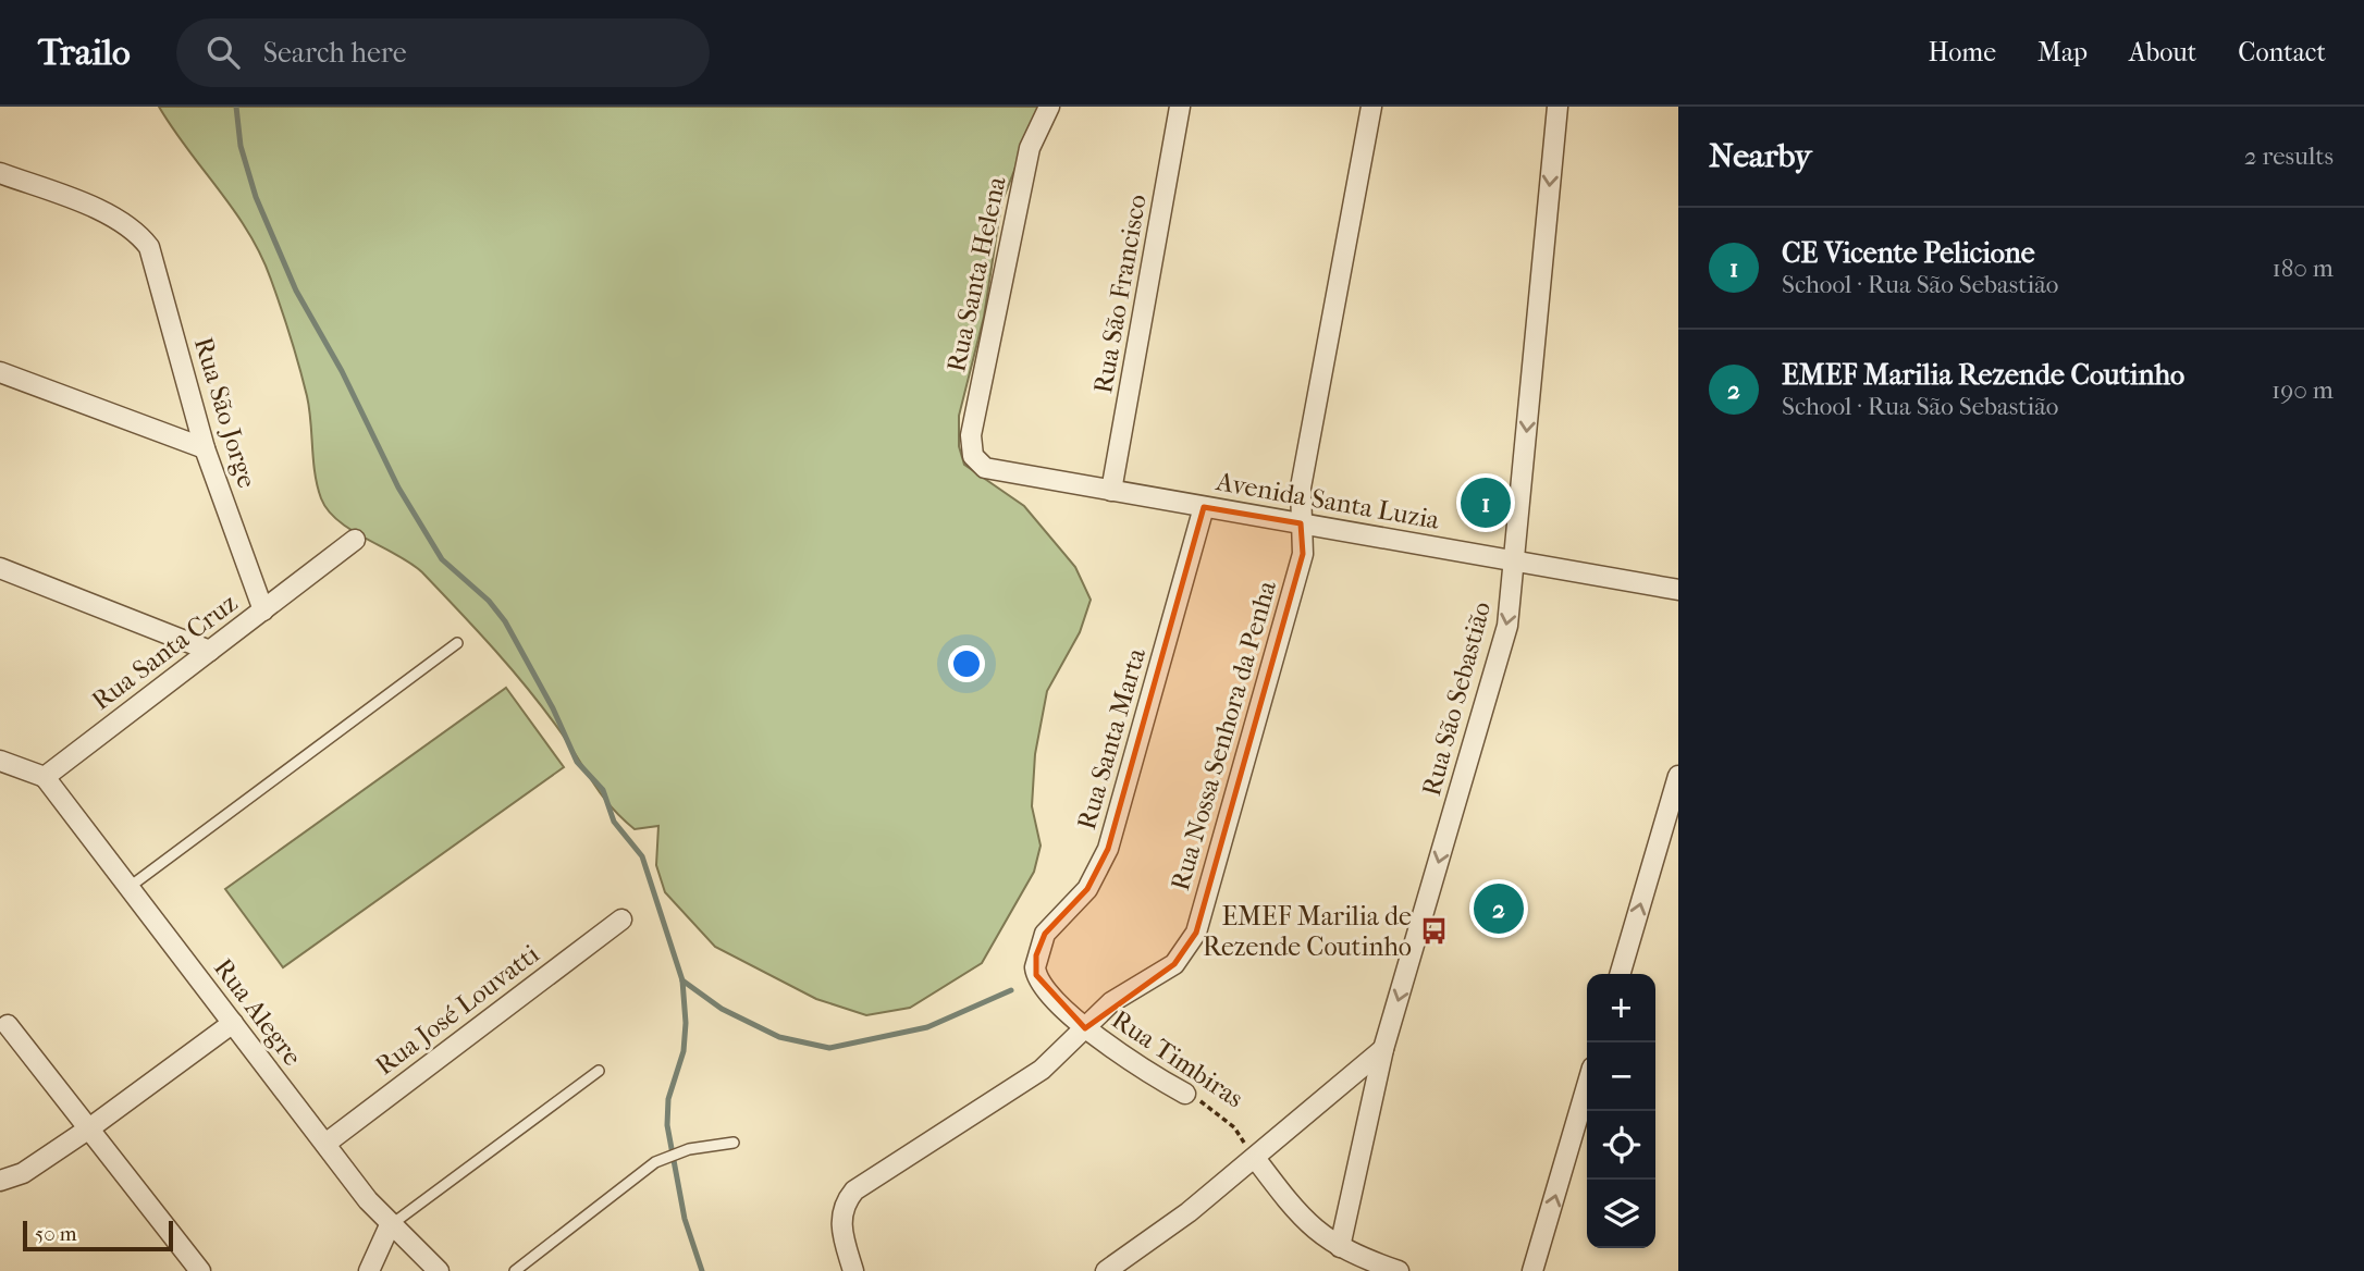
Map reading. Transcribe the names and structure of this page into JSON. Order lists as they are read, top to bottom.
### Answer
{
  "streets": {
    "street": [
      "Rua Santa Helena",
      "Rua São Francisco",
      "Rua São Jorge",
      "Avenida Santa Luzia",
      "Rua Santa Cruz",
      "Rua São Sebastião",
      "Rua Nossa Senhora da Penha",
      "Rua Santa Marta",
      "Rua José Louvatti",
      "Rua Alegre",
      "Rua Timbiras"
    ]
  },
  "crossings": [
    ["Rua Santa Helena", "Avenida Santa Luzia"],
    ["Rua São Francisco", "Avenida Santa Luzia"],
    ["Rua São Jorge", "Rua Santa Cruz"],
    ["Avenida Santa Luzia", "Rua São Sebastião"],
    ["Avenida Santa Luzia", "Rua Nossa Senhora da Penha"],
    ["Avenida Santa Luzia", "Rua Santa Marta"],
    ["Rua Santa Cruz", "Rua Alegre"],
    ["Rua Nossa Senhora da Penha", "Rua Timbiras"],
    ["Rua Santa Marta", "Rua Timbiras"],
    ["Rua José Louvatti", "Rua Alegre"]
  ],
  "one_way": ["Rua São Sebastião"],
  "places": {
    "bus stop": ["EMEF Marilia de Rezende Coutinho"]
  },
  "scale_bar": "50 m",
  "page": {
    "header": "Trailo",
    "search": "Search here",
    "nav": [
      "Home",
      "Map",
      "About",
      "Contact"
    ],
    "heading": ["Nearby", "2 results"],
    "list": [
      {
        "mark": "1",
        "name": "CE Vicente Pelicione",
        "note": "School · Rua São Sebastião",
        "value": "180 m"
      },
      {
        "mark": "2",
        "name": "EMEF Marilia Rezende Coutinho",
        "note": "School · Rua São Sebastião",
        "value": "190 m"
      }
    ],
    "pins": ["1", "2"],
    "map_buttons": ["+", "−"],
    "scale": "50 m"
  }
}
